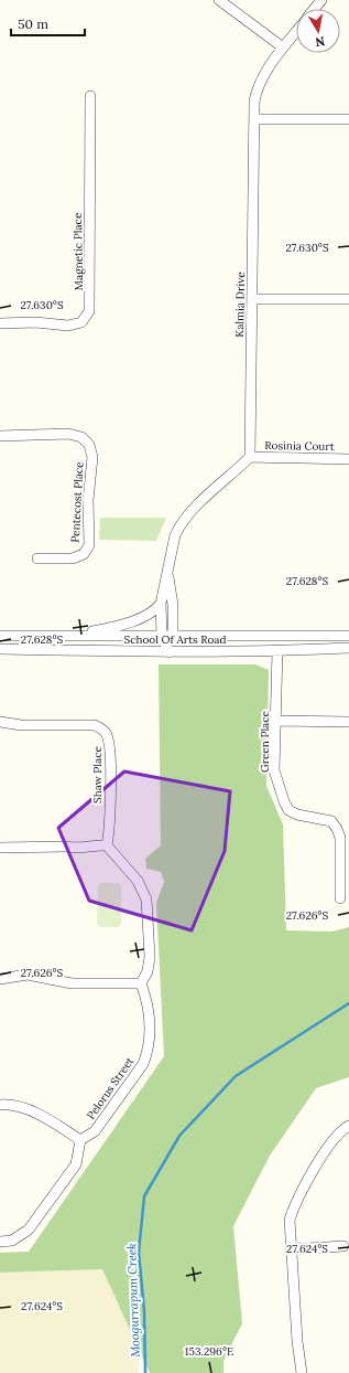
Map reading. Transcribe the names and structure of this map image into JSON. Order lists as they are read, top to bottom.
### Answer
{
  "streets": {
    "street": [
      "Magnetic Place",
      "Kalmia Drive",
      "Rosinia Court",
      "Pentecost Place",
      "School Of Arts Road",
      "Green Place",
      "Shaw Place",
      "Pelorus Street"
    ]
  },
  "crossings": [
    ["Kalmia Drive", "Rosinia Court"],
    ["School Of Arts Road", "Green Place"]
  ],
  "water": ["Moogurrapum Creek"],
  "scale_bar": "50 m",
  "north": "bottom",
  "coordinates": [
    "27.630°S",
    "27.628°S",
    "27.626°S",
    "27.624°S",
    "153.296°E"
  ]
}
